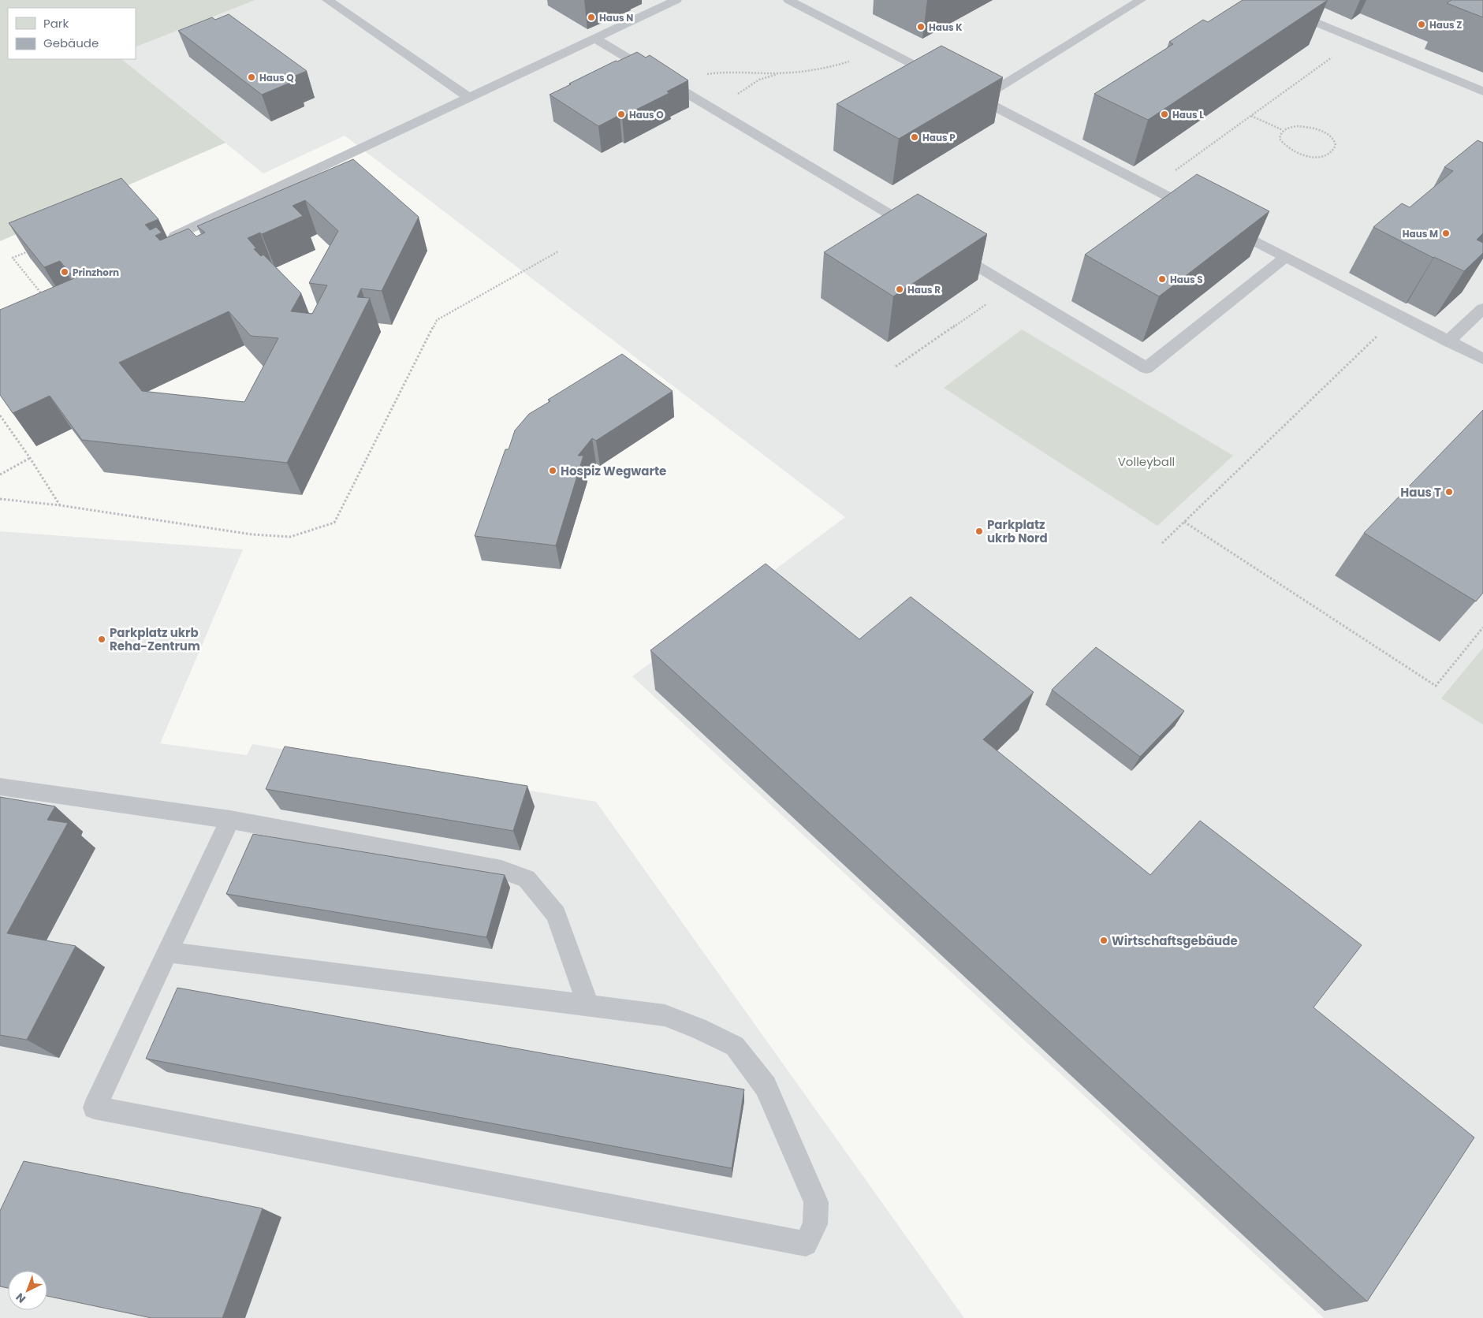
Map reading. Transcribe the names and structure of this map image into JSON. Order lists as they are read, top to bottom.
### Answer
{
  "parks": ["Volleyball"],
  "places": [
    "Haus N",
    "Haus Z",
    "Haus K",
    "Haus Q",
    "Haus O",
    "Haus L",
    "Haus P",
    "Haus M",
    "Prinzhorn",
    "Haus S",
    "Haus R",
    "Hospiz Wegwarte",
    "Haus T",
    "Parkplatz ukrb Nord",
    "Parkplatz ukrb Reha-Zentrum",
    "Wirtschaftsgebäude"
  ],
  "legend": ["Park", "Gebäude"],
  "north": "bottom left"
}
